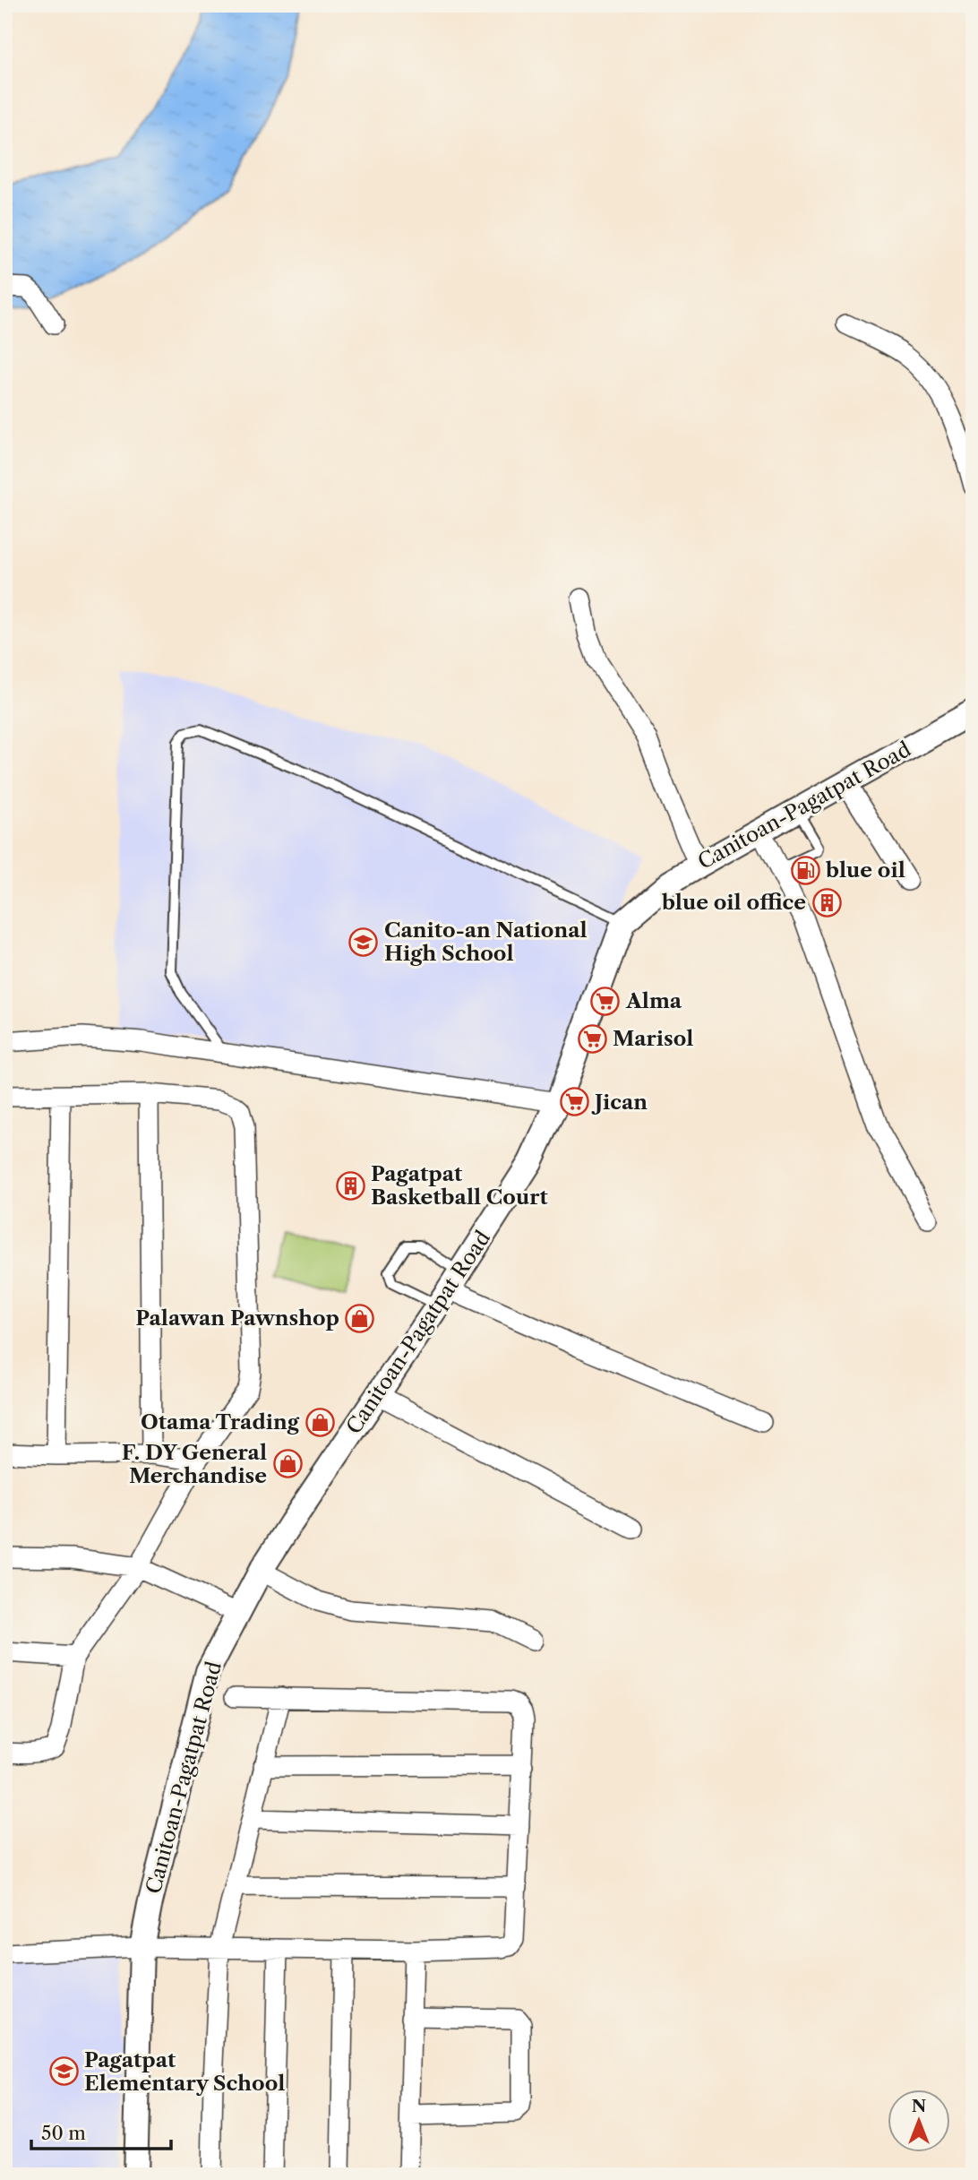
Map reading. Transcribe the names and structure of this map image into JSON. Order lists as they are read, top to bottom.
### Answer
{
  "streets": {
    "street": ["Canitoan-Pagatpat Road"]
  },
  "places": {
    "fuel station": ["blue oil"],
    "building": ["blue oil office", "Pagatpat Basketball Court"],
    "school or university": ["Canito-an National High School", "Pagatpat Elementary School"],
    "supermarket": ["Alma", "Marisol", "Jican"],
    "shop": ["Palawan Pawnshop", "Otama Trading", "F. DY General Merchandise"]
  },
  "scale_bar": "50 m",
  "north": "top"
}
